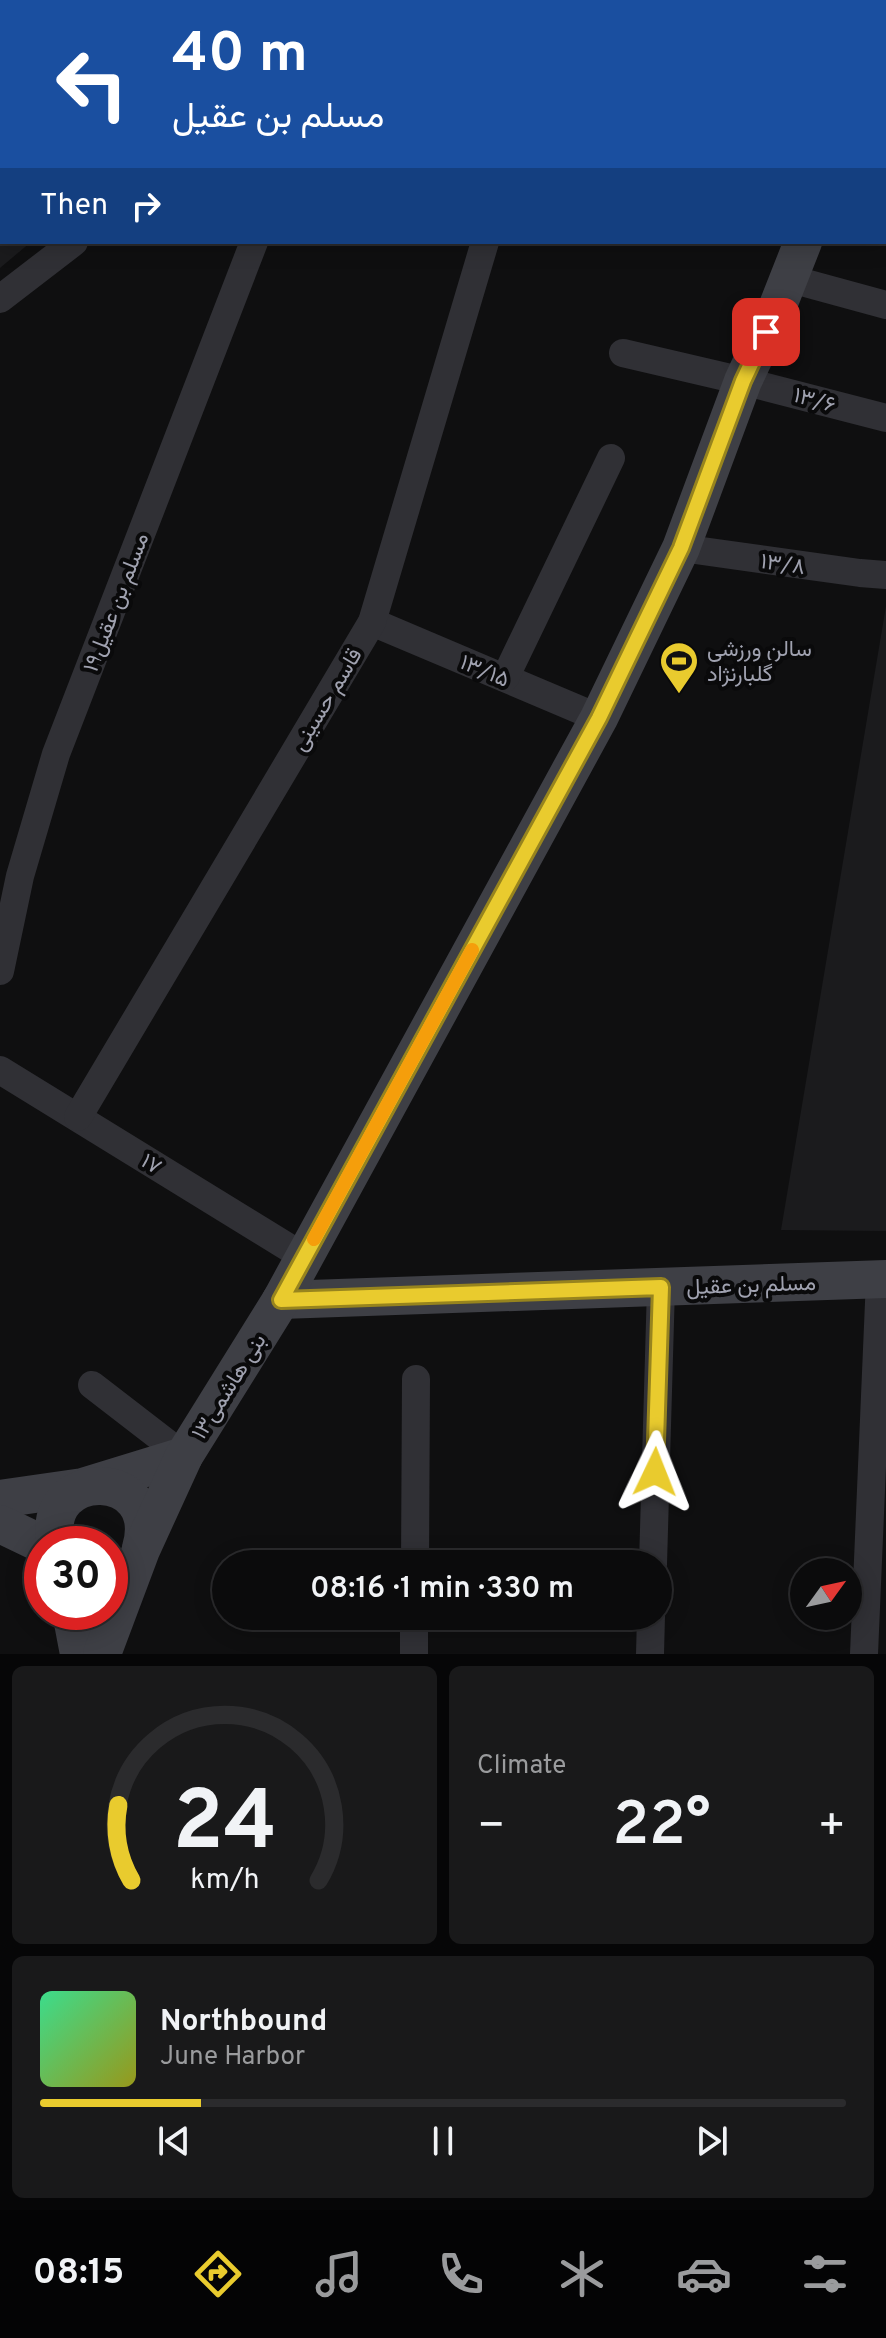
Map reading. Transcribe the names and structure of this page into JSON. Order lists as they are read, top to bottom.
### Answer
{
  "streets": {
    "street": [
      "۱۳/۶",
      "۱۳/۸",
      "مسلم بن عقیل۱۹",
      "۱۳/۱۵",
      "قاسم حسینی",
      "۱۷",
      "مسلم بن عقیل",
      "بنی هاشمی۱۳"
    ]
  },
  "crossings": [
    ["۱۳/۶", "بنی هاشمی۱۳"],
    ["۱۳/۸", "بنی هاشمی۱۳"],
    ["۱۳/۱۵", "قاسم حسینی"],
    ["۱۳/۱۵", "بنی هاشمی۱۳"],
    ["قاسم حسینی", "۱۷"],
    ["۱۷", "بنی هاشمی۱۳"],
    ["مسلم بن عقیل", "بنی هاشمی۱۳"]
  ],
  "places": {
    "sports": ["سالن ورزشی گلبارنژاد"]
  },
  "north": "top right",
  "page": {
    "turn": ["40 m", "مسلم بن عقیل"],
    "then": "Then",
    "limit": "30",
    "trip": "08:16 · 1 min · 330 m",
    "tile": "Climate",
    "heat": ["−", "22°", "+"],
    "song": ["Northbound", "June Harbor"],
    "tabs": "08:15",
    "gauge": ["24", "km/h"]
  }
}
